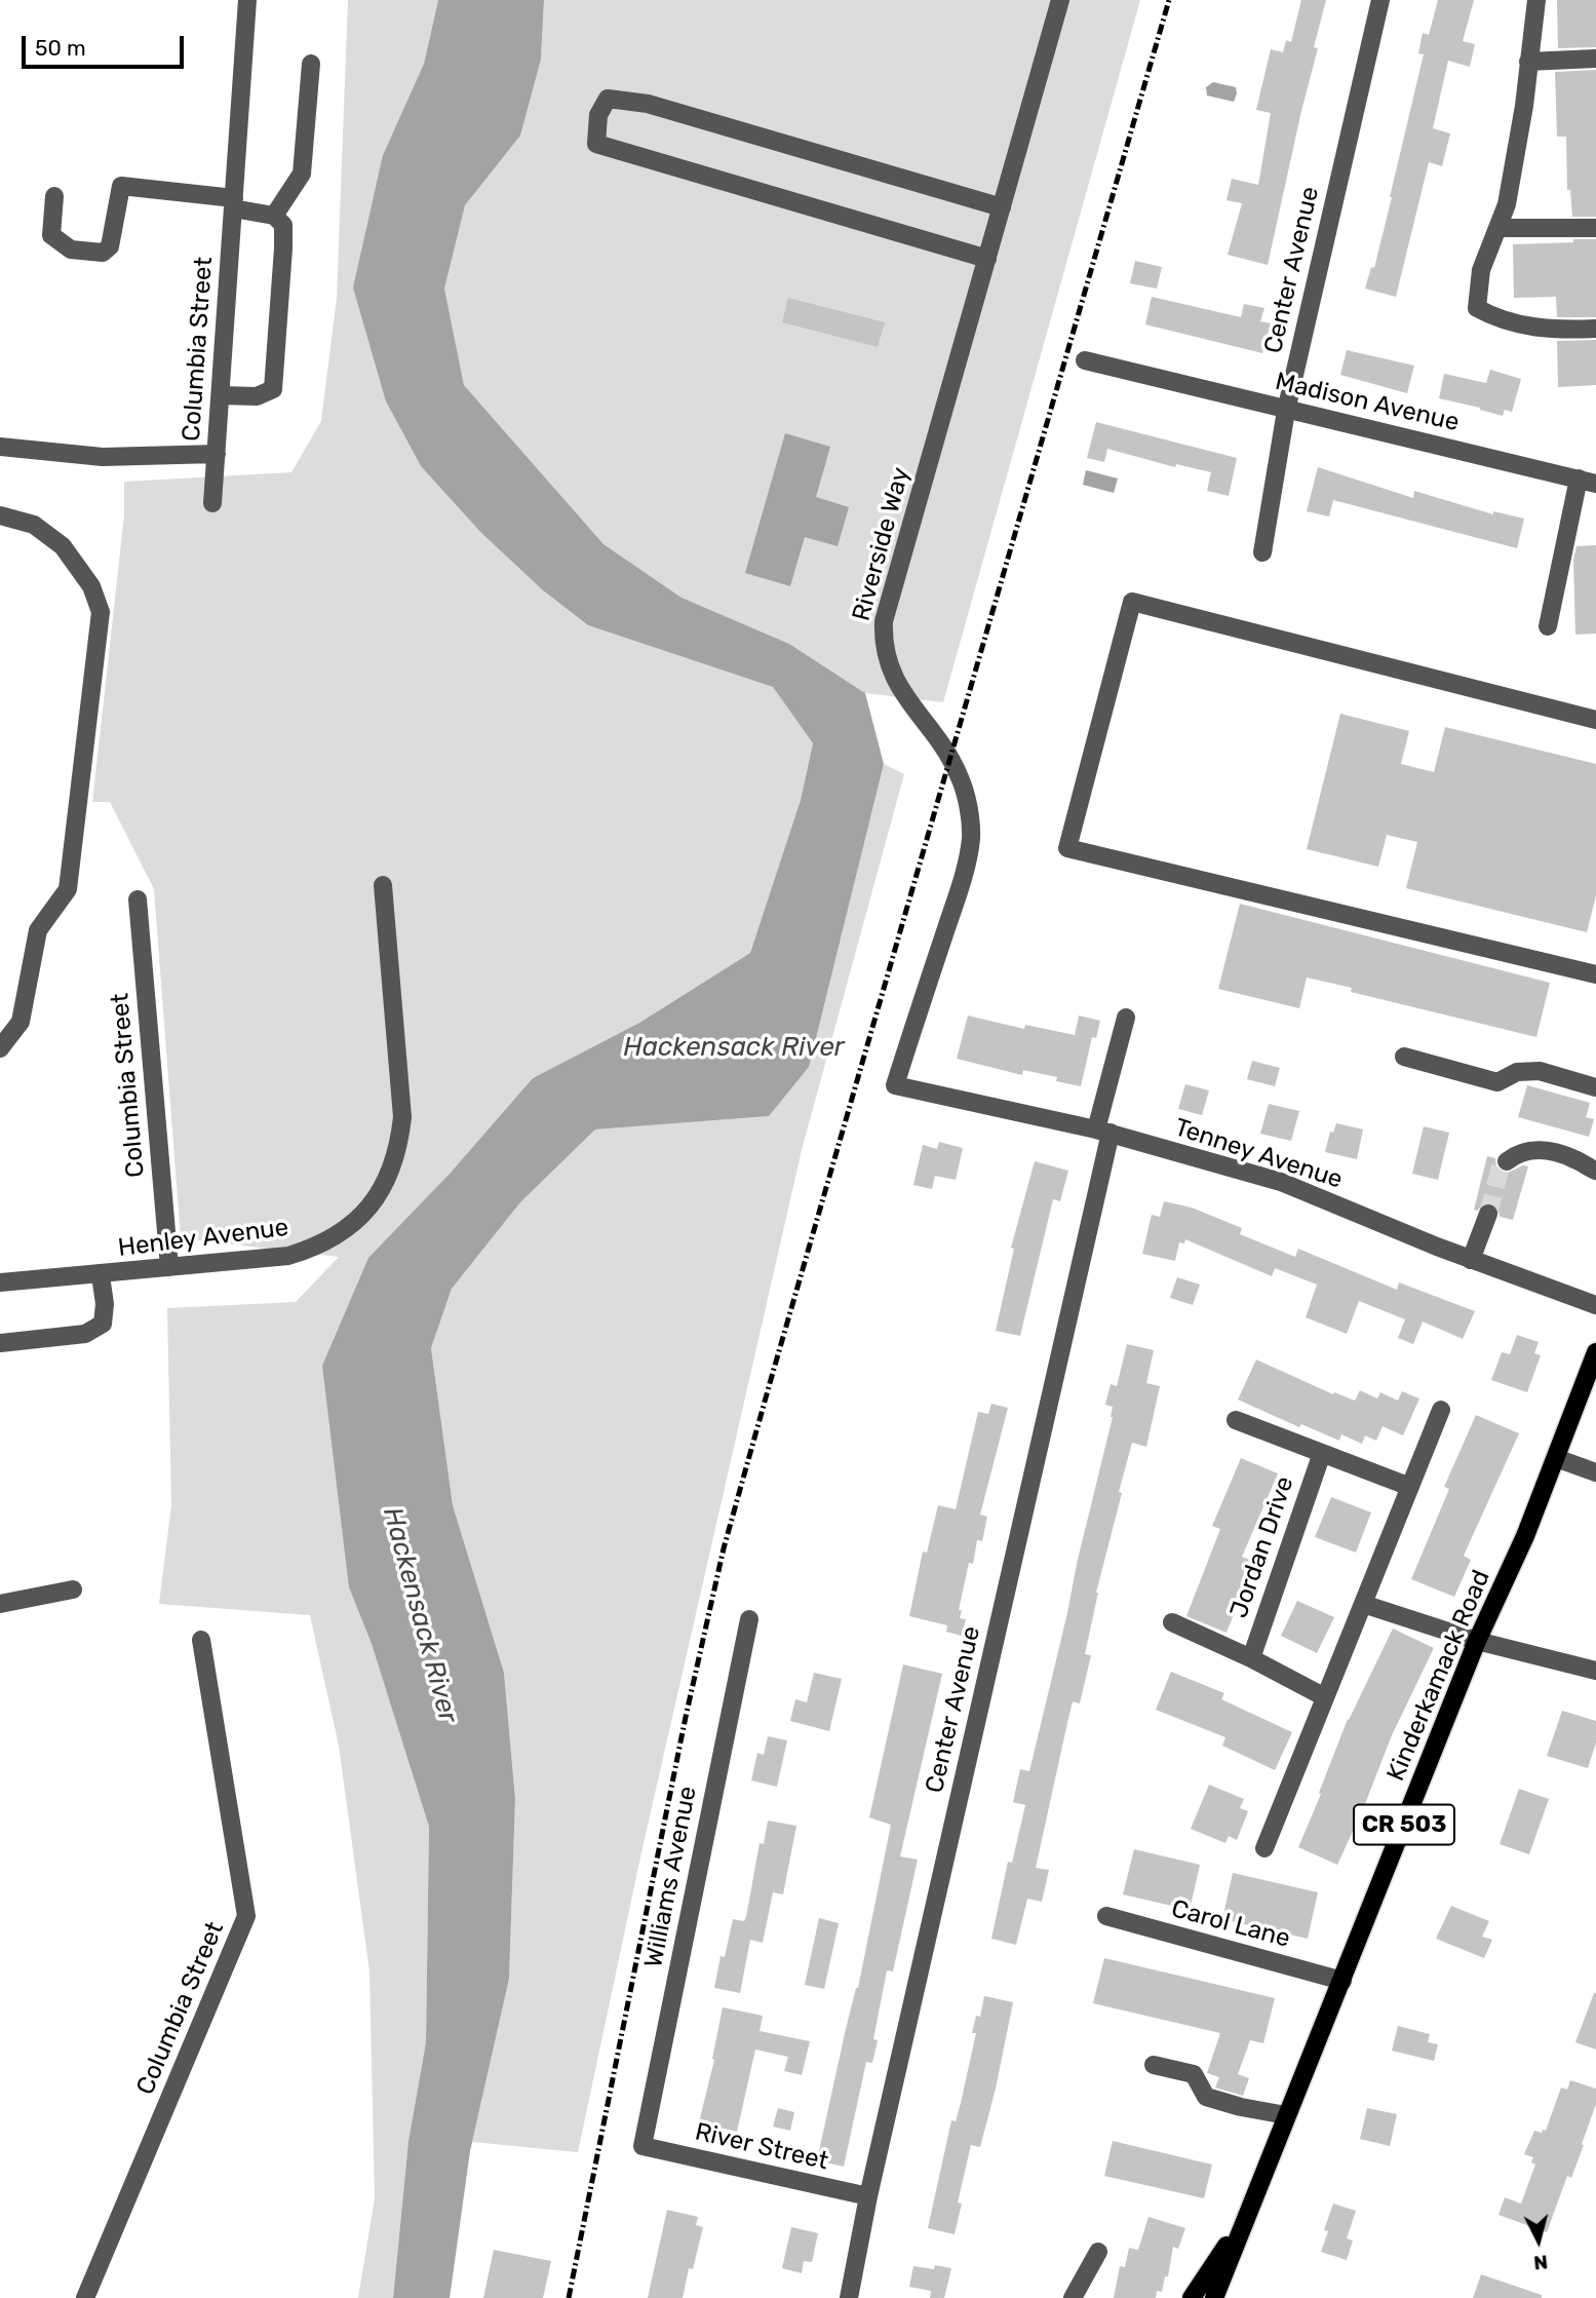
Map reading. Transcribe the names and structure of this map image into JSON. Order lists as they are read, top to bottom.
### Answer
{
  "streets": {
    "main road": ["Kinderkamack Road", "CR 503"],
    "street": [
      "Center Avenue",
      "Columbia Street",
      "Madison Avenue",
      "Riverside Way",
      "Tenney Avenue",
      "Henley Avenue",
      "Jordan Drive",
      "Williams Avenue",
      "Carol Lane",
      "River Street"
    ]
  },
  "crossings": [
    ["Center Avenue", "Madison Avenue"],
    ["Center Avenue", "Tenney Avenue"],
    ["Center Avenue", "River Street"],
    ["Columbia Street", "Henley Avenue"],
    ["Riverside Way", "Tenney Avenue"],
    ["Kinderkamack Road", "Carol Lane"],
    ["Williams Avenue", "River Street"]
  ],
  "water": ["Hackensack River"],
  "scale_bar": "50 m",
  "north": "bottom"
}
